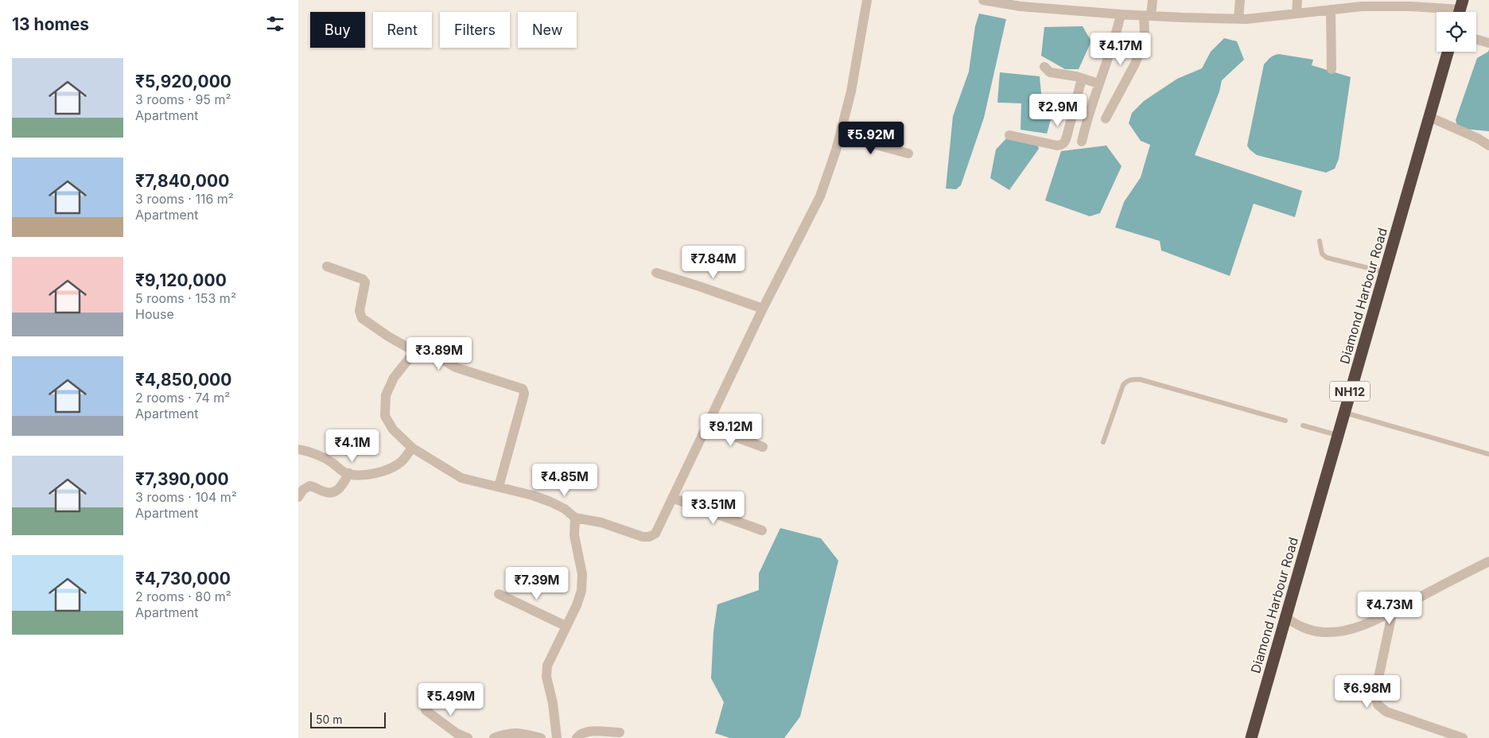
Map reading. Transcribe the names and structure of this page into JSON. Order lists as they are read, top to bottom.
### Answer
{
  "streets": {
    "highway": ["Diamond Harbour Road", "NH12"]
  },
  "scale_bar": "50 m",
  "page": {
    "heading": "13 homes",
    "chip": [
      "Buy",
      "Rent",
      "Filters",
      "New"
    ],
    "price": [
      "₹4.17M",
      "₹2.9M",
      "₹5.92M",
      "₹7.84M",
      "₹3.89M",
      "₹9.12M",
      "₹4.1M",
      "₹4.85M",
      "₹3.51M",
      "₹7.39M",
      "₹4.73M",
      "₹6.98M",
      "₹5.49M"
    ],
    "list": [
      {
        "name": "₹5,920,000",
        "note": "3 rooms · 95 m² · Apartment"
      },
      {
        "name": "₹7,840,000",
        "note": "3 rooms · 116 m² · Apartment"
      },
      {
        "name": "₹9,120,000",
        "note": "5 rooms · 153 m² · House"
      },
      {
        "name": "₹4,850,000",
        "note": "2 rooms · 74 m² · Apartment"
      },
      {
        "name": "₹7,390,000",
        "note": "3 rooms · 104 m² · Apartment"
      },
      {
        "name": "₹4,730,000",
        "note": "2 rooms · 80 m² · Apartment"
      }
    ],
    "scale": "50 m"
  }
}
